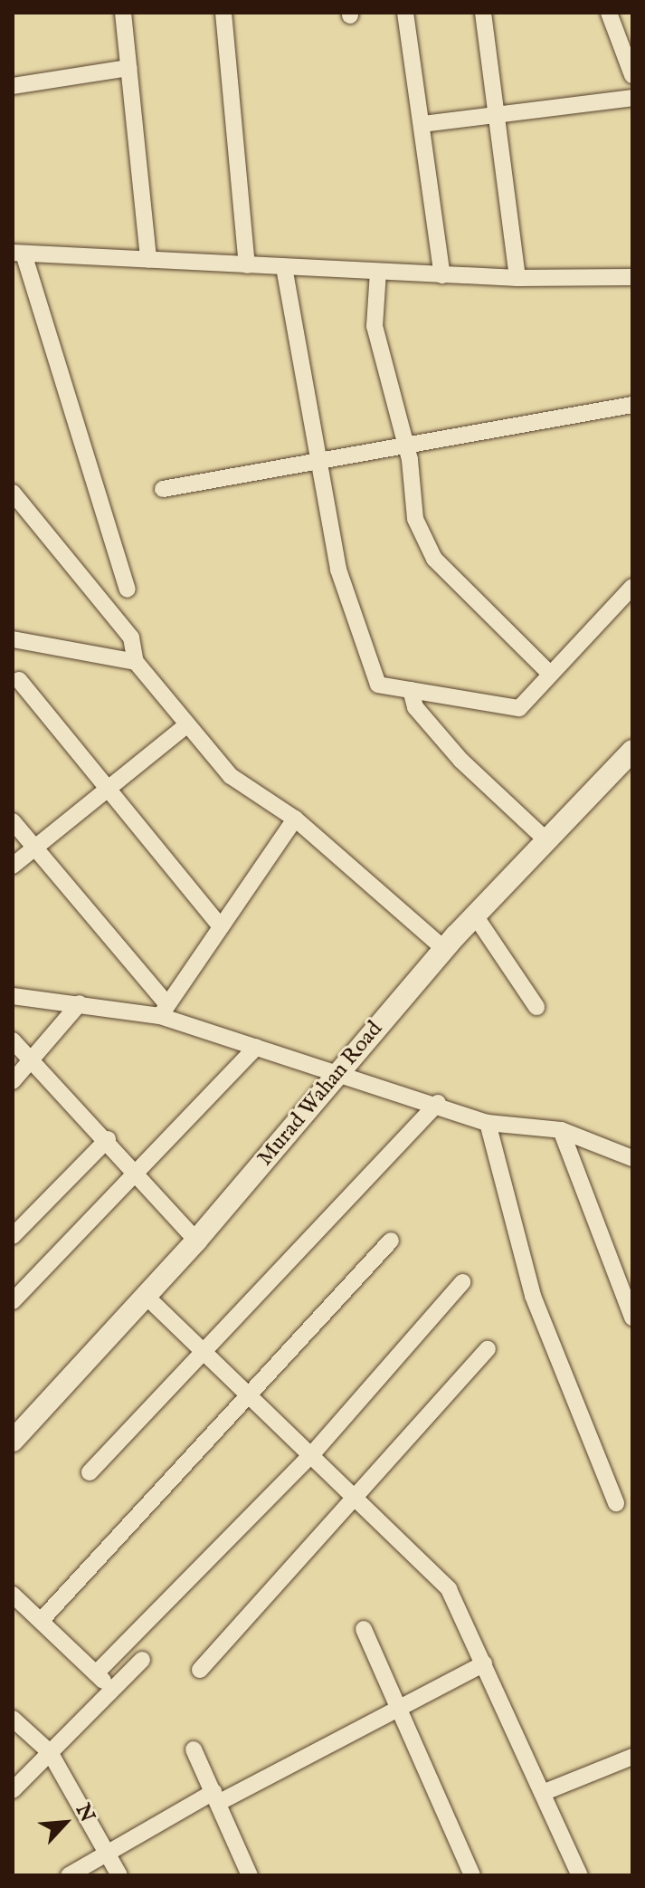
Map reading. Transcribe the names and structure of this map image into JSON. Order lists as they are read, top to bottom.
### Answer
{
  "streets": {
    "street": ["Murad Wahan Road"]
  },
  "north": "top right"
}
